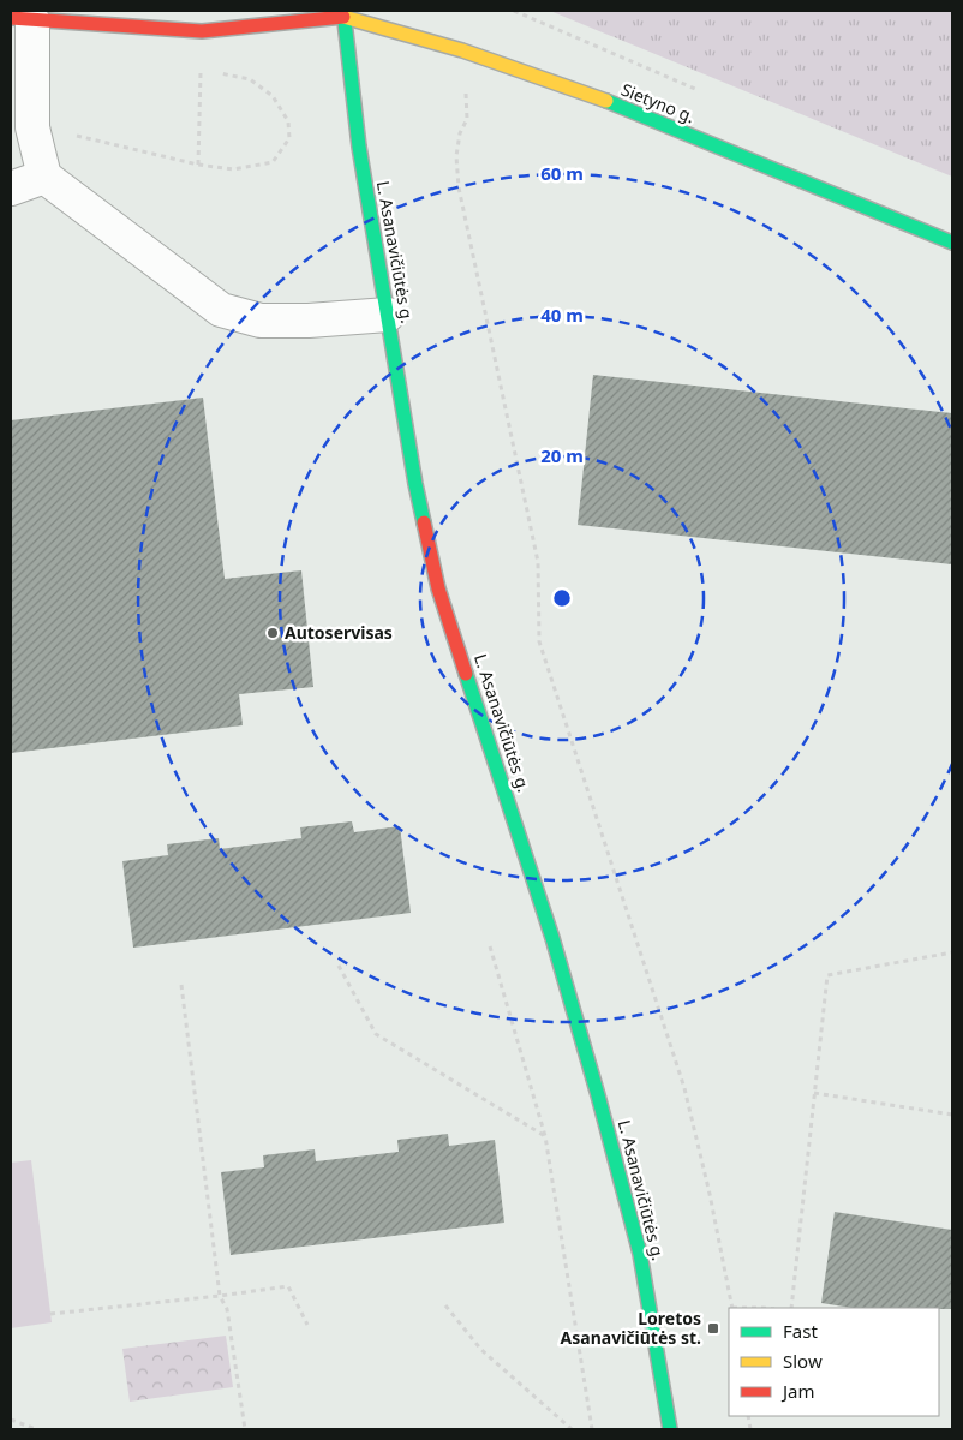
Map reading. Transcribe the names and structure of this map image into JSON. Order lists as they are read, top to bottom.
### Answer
{
  "streets": {
    "main road": ["Sietyno g.", "L. Asanavičiūtės g."]
  },
  "crossings": [
    ["Sietyno g.", "L. Asanavičiūtės g."]
  ],
  "places": {
    "other": ["Autoservisas"],
    "transit": ["Loretos Asanavičiūtės st."]
  },
  "legend": ["Fast", "Slow", "Jam"],
  "rings": ["60 m", "40 m", "20 m"]
}
